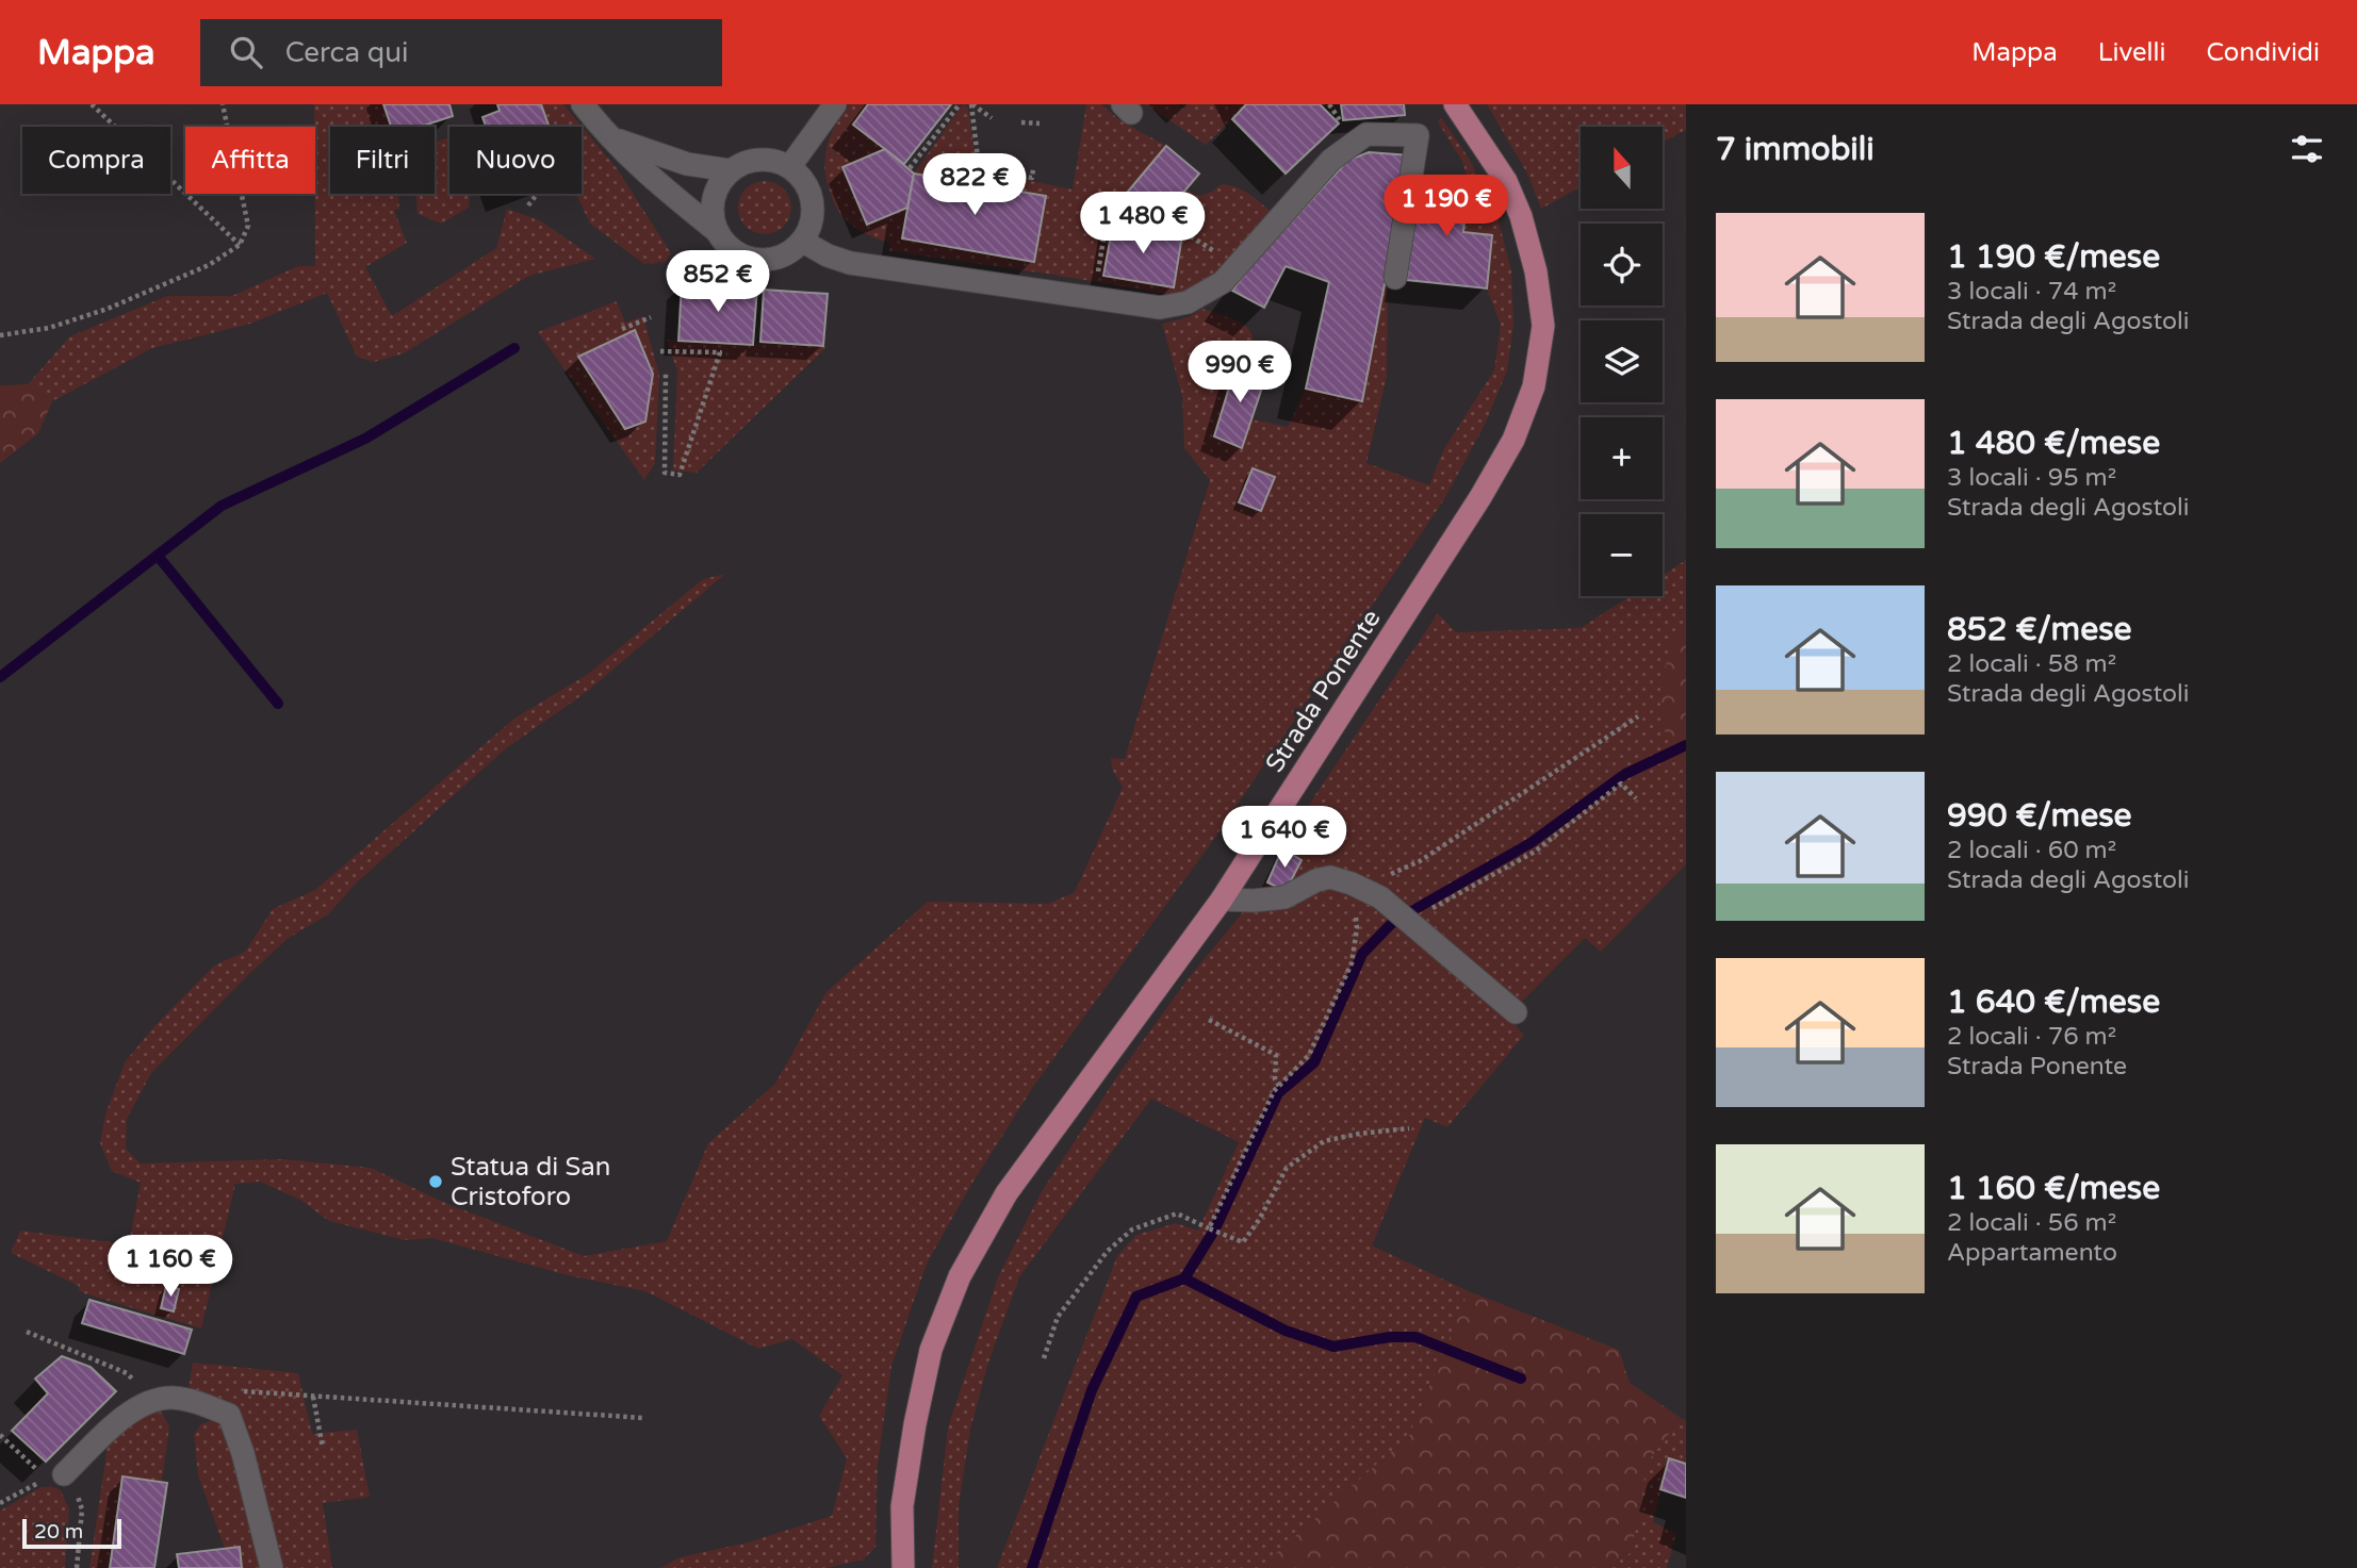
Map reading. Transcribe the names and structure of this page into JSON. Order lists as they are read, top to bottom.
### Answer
{
  "streets": {
    "main road": ["Strada Ponente"]
  },
  "places": ["Statua di San Cristoforo"],
  "scale_bar": "20 m",
  "north": "top",
  "page": {
    "header": "Mappa",
    "search": "Cerca qui",
    "nav": ["Mappa", "Livelli", "Condividi"],
    "heading": "7 immobili",
    "map_buttons": ["+", "−"],
    "chip": [
      "Compra",
      "Affitta",
      "Filtri",
      "Nuovo"
    ],
    "price": [
      "822 €",
      "1 190 €",
      "1 480 €",
      "852 €",
      "990 €",
      "1 640 €",
      "1 160 €"
    ],
    "list": [
      {
        "name": "1 190 €/mese",
        "note": "3 locali · 74 m² · Strada degli Agostoli"
      },
      {
        "name": "1 480 €/mese",
        "note": "3 locali · 95 m² · Strada degli Agostoli"
      },
      {
        "name": "852 €/mese",
        "note": "2 locali · 58 m² · Strada degli Agostoli"
      },
      {
        "name": "990 €/mese",
        "note": "2 locali · 60 m² · Strada degli Agostoli"
      },
      {
        "name": "1 640 €/mese",
        "note": "2 locali · 76 m² · Strada Ponente"
      },
      {
        "name": "1 160 €/mese",
        "note": "2 locali · 56 m² · Appartamento"
      }
    ],
    "scale": "20 m"
  }
}
